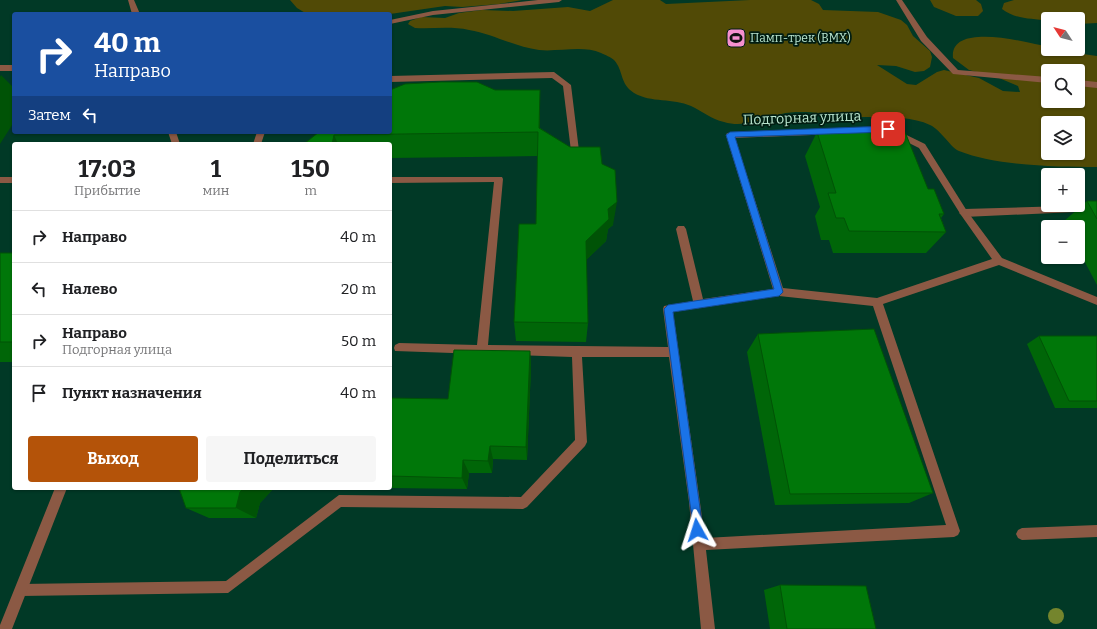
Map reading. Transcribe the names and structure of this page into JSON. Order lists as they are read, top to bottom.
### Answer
{
  "streets": {
    "street": ["Подгорная улица"]
  },
  "places": {
    "sports": ["Памп-трек (BMX)"]
  },
  "north": "top left",
  "page": {
    "map_buttons": ["+", "−"],
    "turn": ["40 m", "Направо"],
    "then": "Затем",
    "eta": [
      "17:03",
      "Прибытие",
      "1",
      "мин",
      "150",
      "m"
    ],
    "list": [
      {
        "name": "Направо",
        "value": "40 m"
      },
      {
        "name": "Налево",
        "value": "20 m"
      },
      {
        "name": "Направо",
        "note": "Подгорная улица",
        "value": "50 m"
      },
      {
        "name": "Пункт назначения",
        "value": "40 m"
      }
    ],
    "buttons": ["Выход", "Поделиться"]
  }
}
